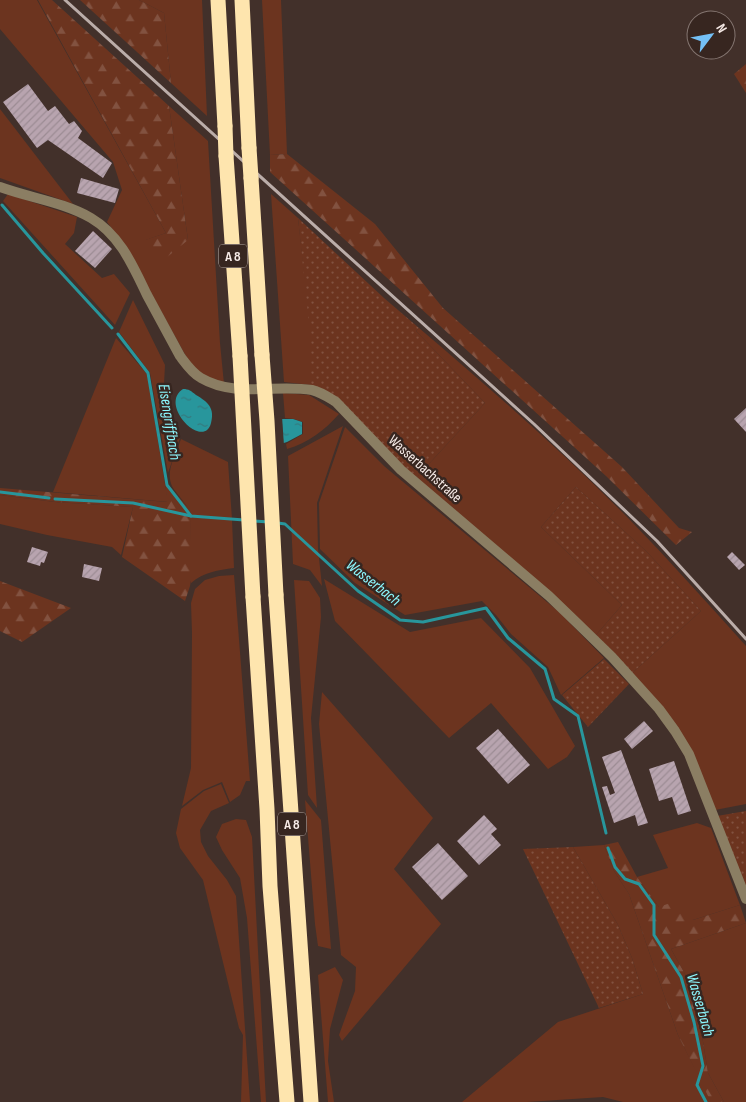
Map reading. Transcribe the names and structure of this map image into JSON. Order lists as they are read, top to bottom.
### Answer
{
  "streets": {
    "highway": ["A 8"],
    "street": ["Wasserbachstraße"]
  },
  "water": ["Eisengriffbach", "Wasserbach"],
  "north": "top right"
}
